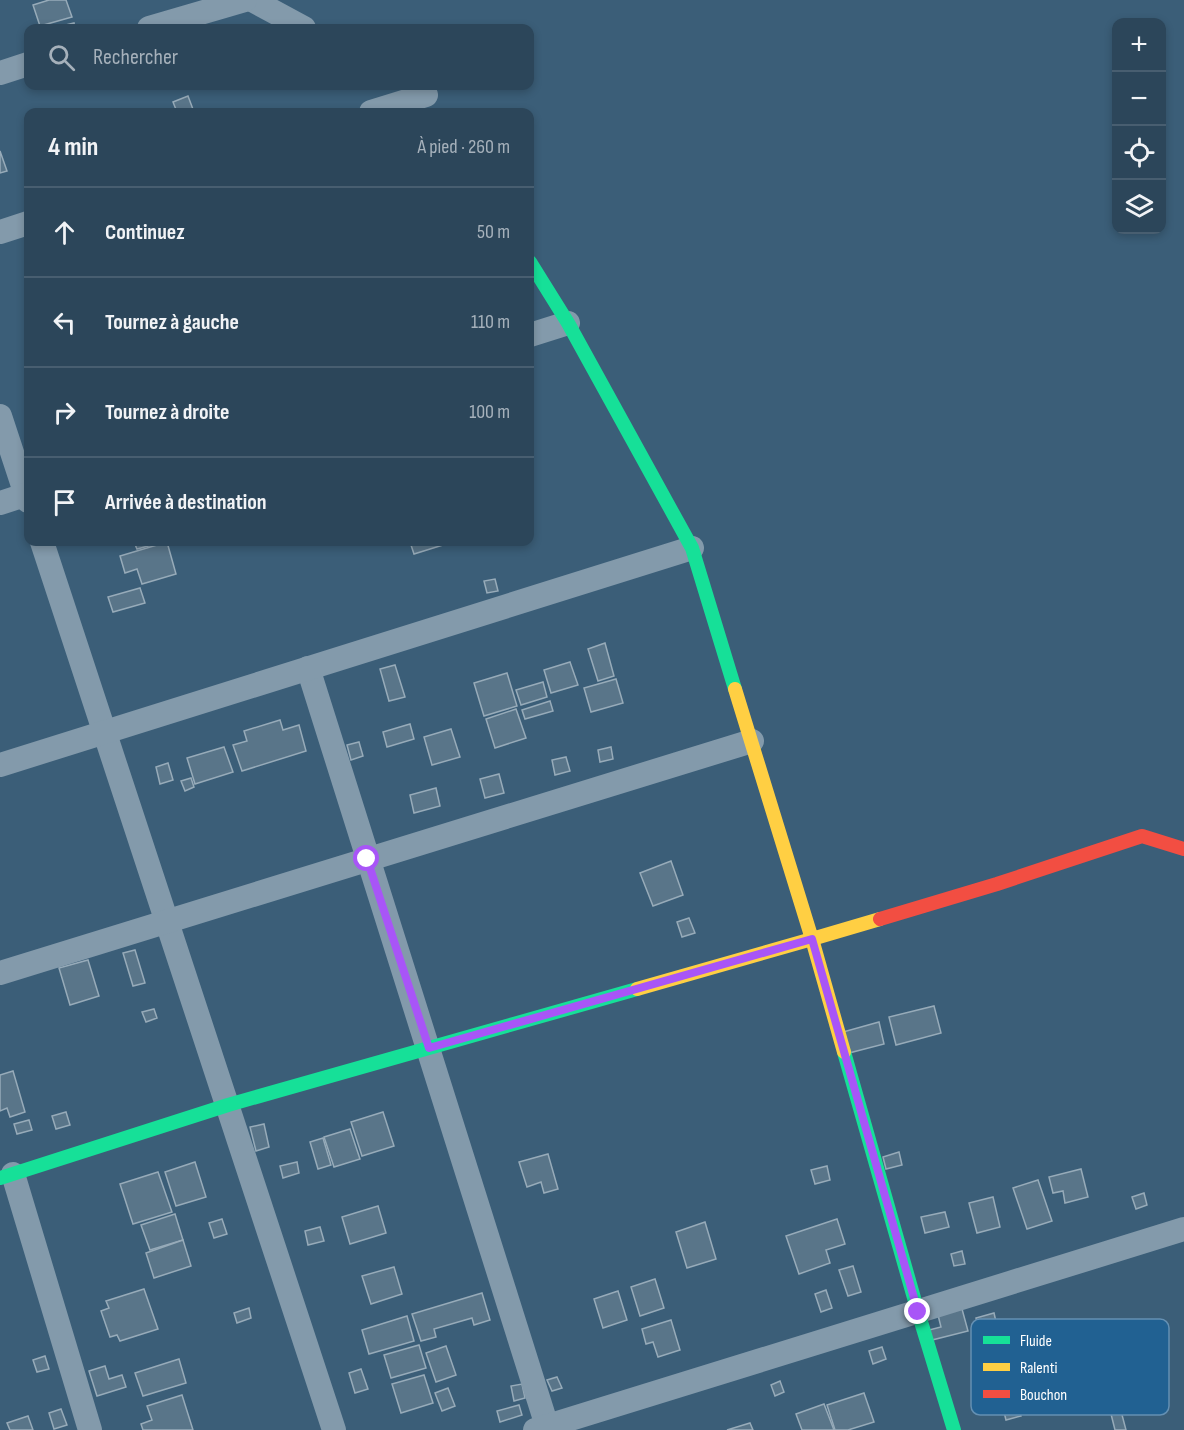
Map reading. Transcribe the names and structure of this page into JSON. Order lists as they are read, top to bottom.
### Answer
{
  "legend": ["Fluide", "Ralenti", "Bouchon"],
  "page": {
    "map_buttons": ["+", "−"],
    "search": "Rechercher",
    "heading": ["4 min", "À pied · 260 m"],
    "list": [
      ["Continuez", "50 m"],
      ["Tournez à gauche", "110 m"],
      ["Tournez à droite", "100 m"],
      "Arrivée à destination"
    ]
  }
}
